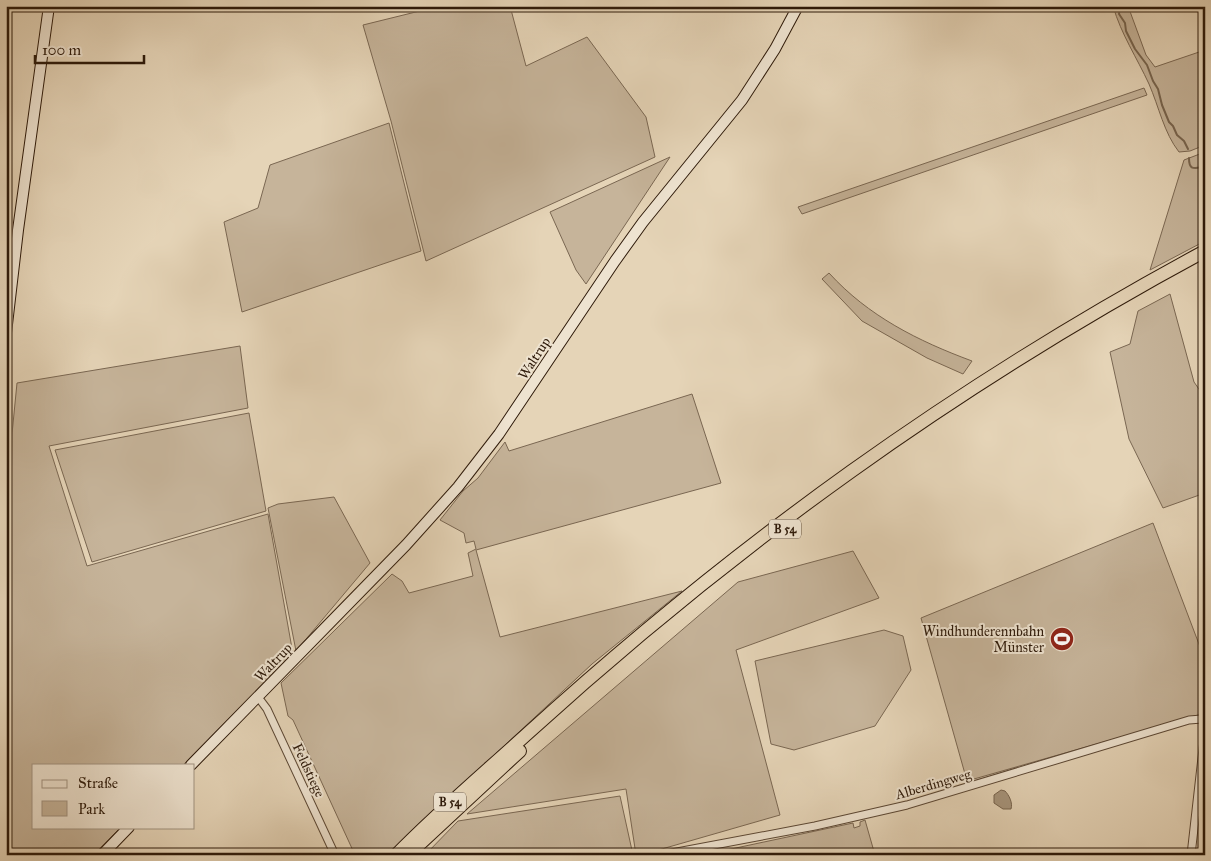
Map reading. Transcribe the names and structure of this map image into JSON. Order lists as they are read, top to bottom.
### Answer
{
  "streets": {
    "highway": ["B 54"],
    "main road": ["Waltrup"],
    "street": ["Feldstiege", "Alberdingweg"]
  },
  "crossings": [
    ["Waltrup", "Feldstiege"]
  ],
  "places": {
    "sports": ["Windhunderennbahn Münster"]
  },
  "legend": ["Straße", "Park"],
  "scale_bar": "100 m"
}
